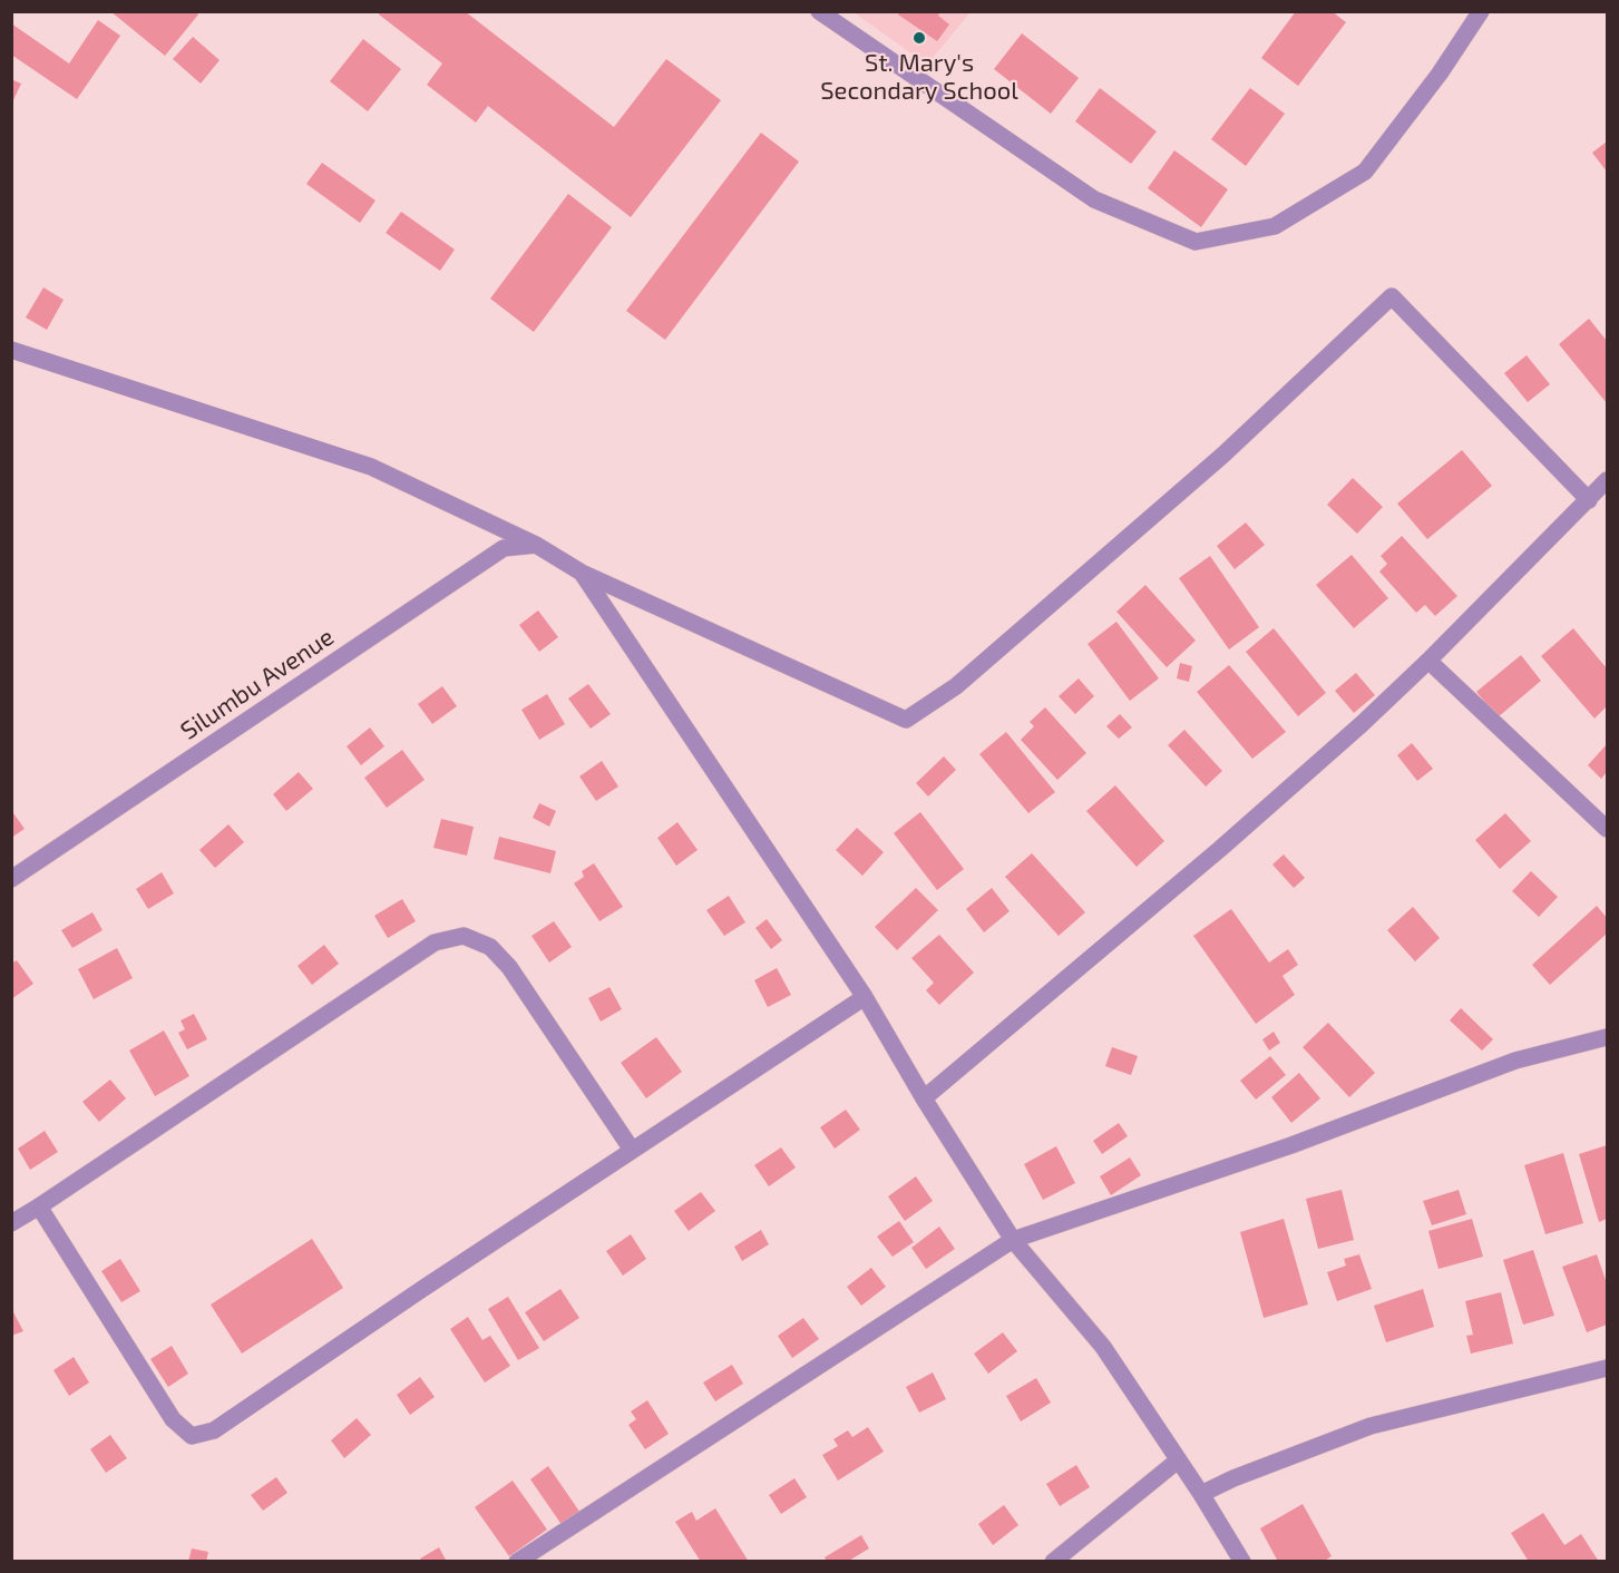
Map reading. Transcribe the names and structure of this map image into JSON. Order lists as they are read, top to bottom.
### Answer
{
  "streets": {
    "street": ["Silumbu Avenue"]
  },
  "places": ["St. Mary's Secondary School"]
}
